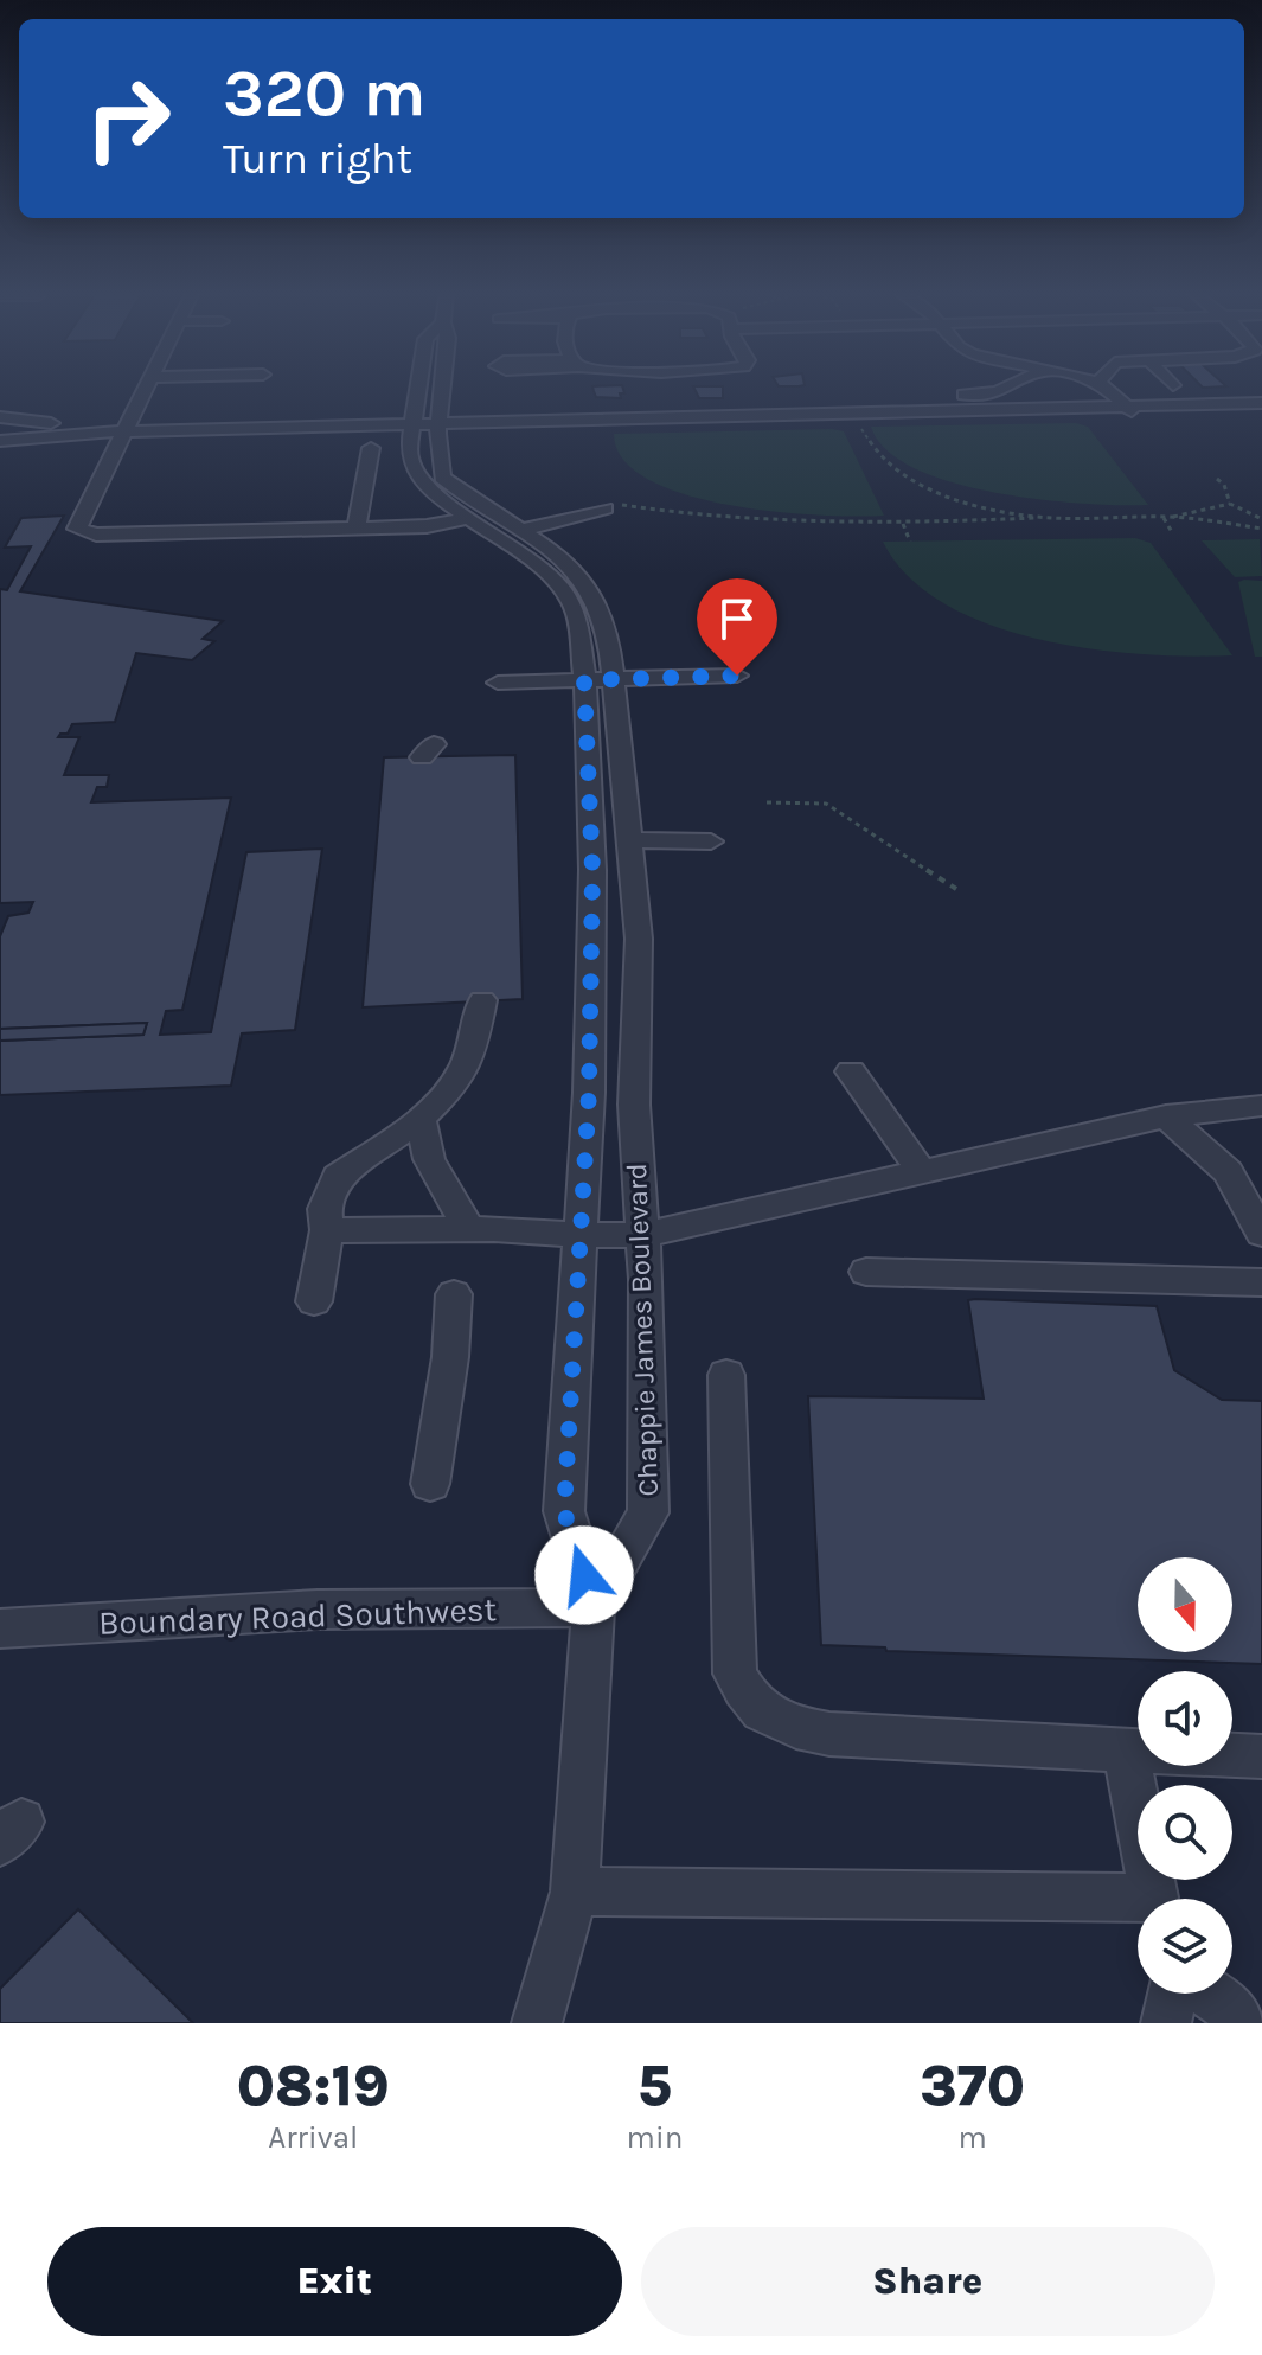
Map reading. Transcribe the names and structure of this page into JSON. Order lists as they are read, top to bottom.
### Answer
{
  "streets": {
    "street": ["Chappie James Boulevard", "Boundary Road Southwest"]
  },
  "crossings": [
    ["Chappie James Boulevard", "Boundary Road Southwest"]
  ],
  "north": "bottom",
  "page": {
    "turn": ["320 m", "Turn right"],
    "eta": [
      "08:19",
      "Arrival",
      "5",
      "min",
      "370",
      "m"
    ],
    "buttons": ["Exit", "Share"]
  }
}
